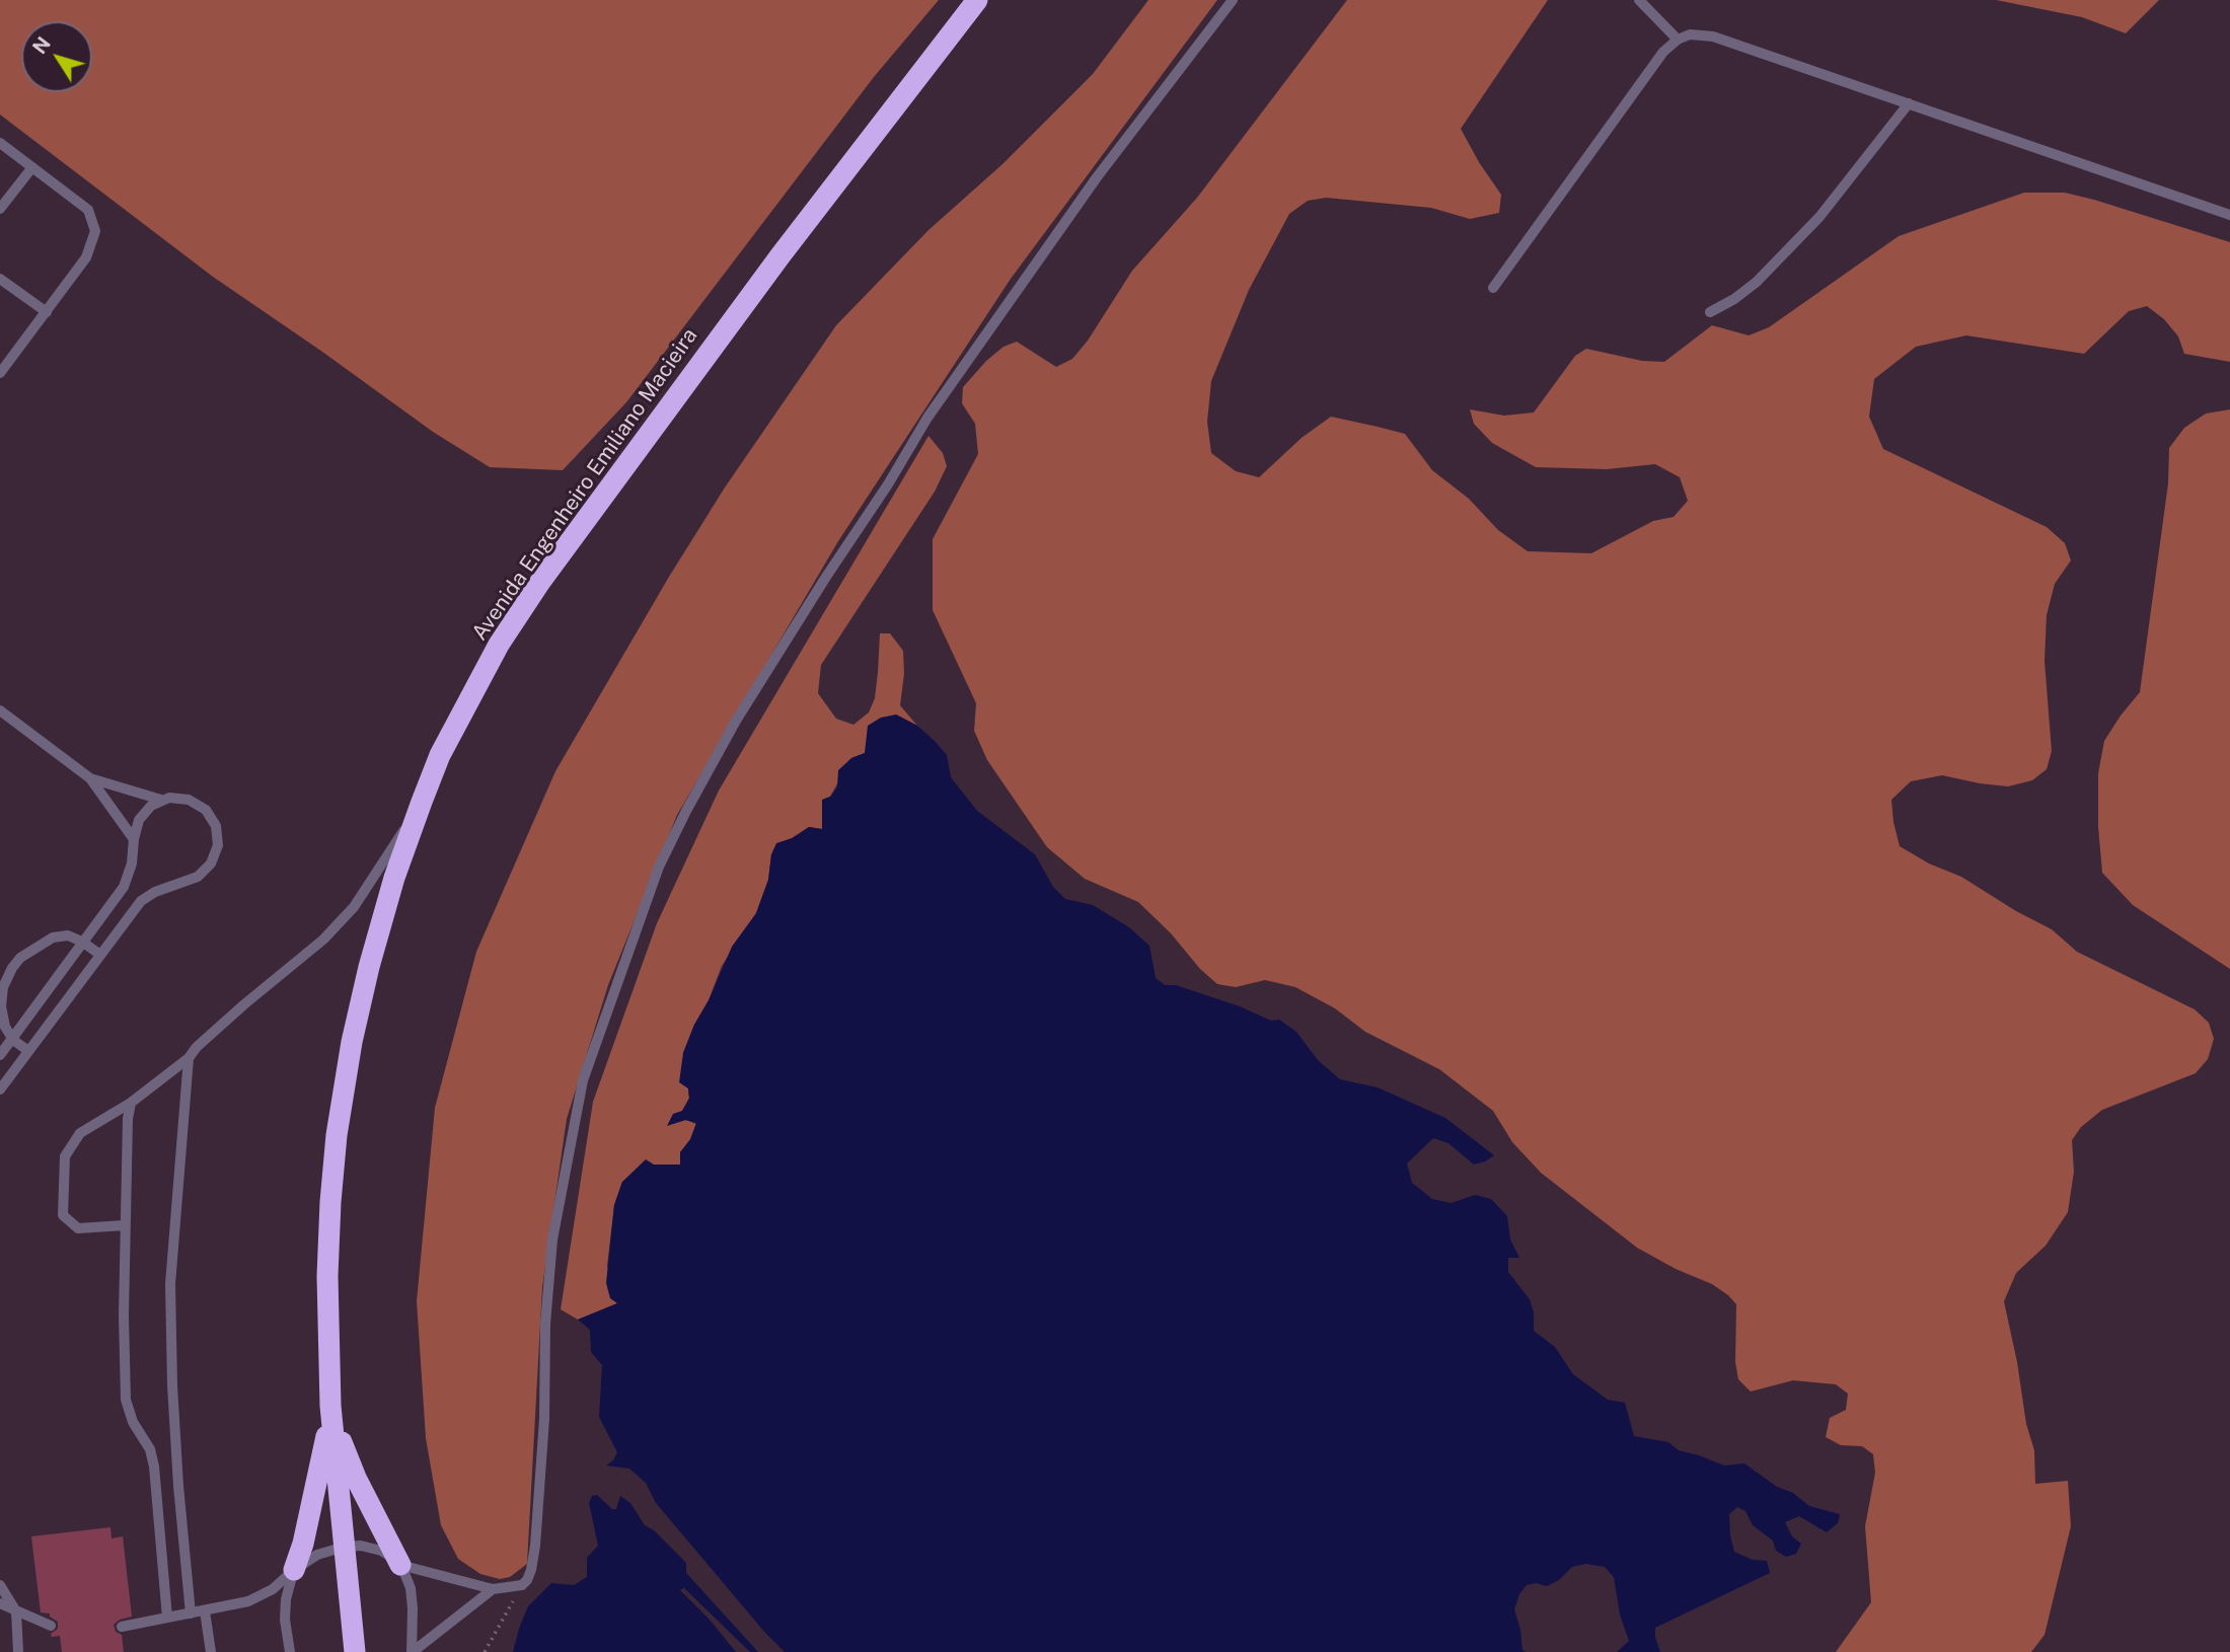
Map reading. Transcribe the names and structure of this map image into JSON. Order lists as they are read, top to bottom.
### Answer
{
  "streets": {
    "highway": ["Avenida Engenheiro Emiliano Macieira"]
  },
  "north": "top left"
}
